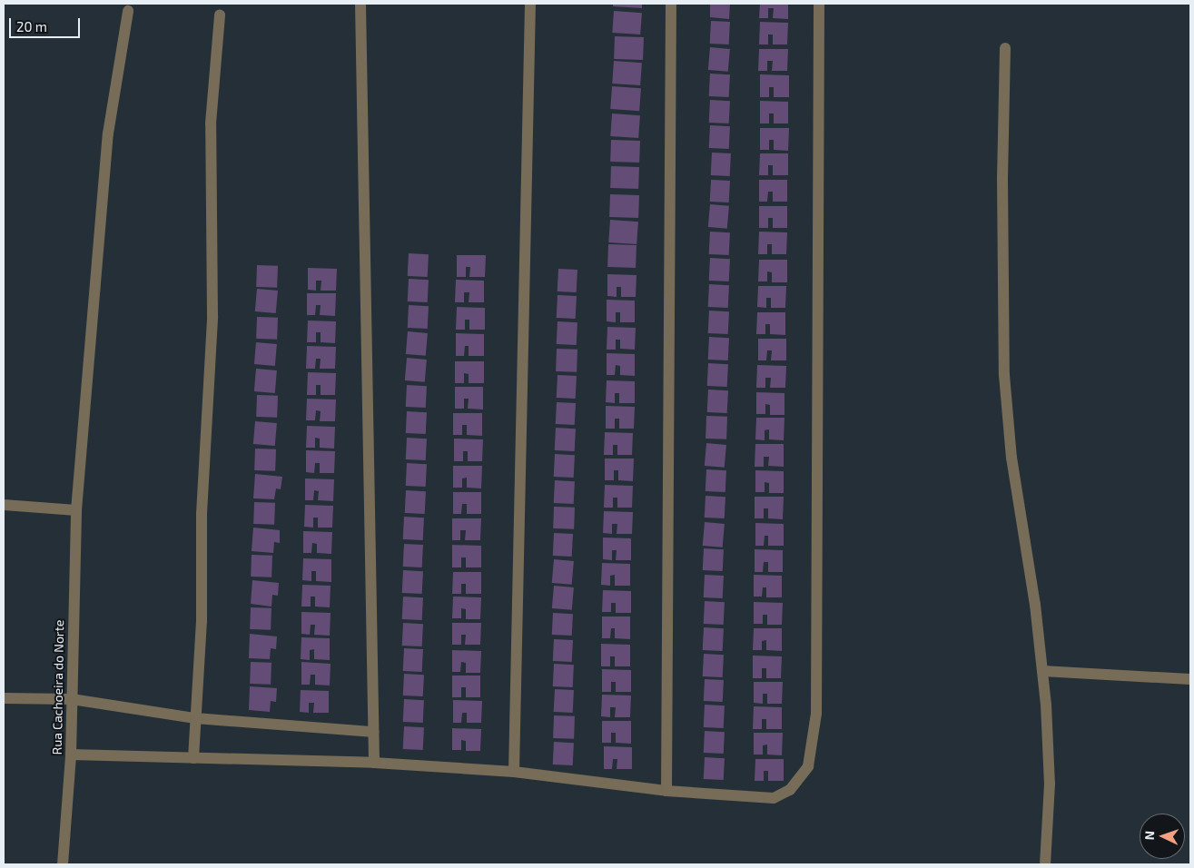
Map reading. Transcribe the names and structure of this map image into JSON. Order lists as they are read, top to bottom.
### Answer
{
  "streets": {
    "street": ["Rua Cachoeira do Norte"]
  },
  "scale_bar": "20 m",
  "north": "left"
}
